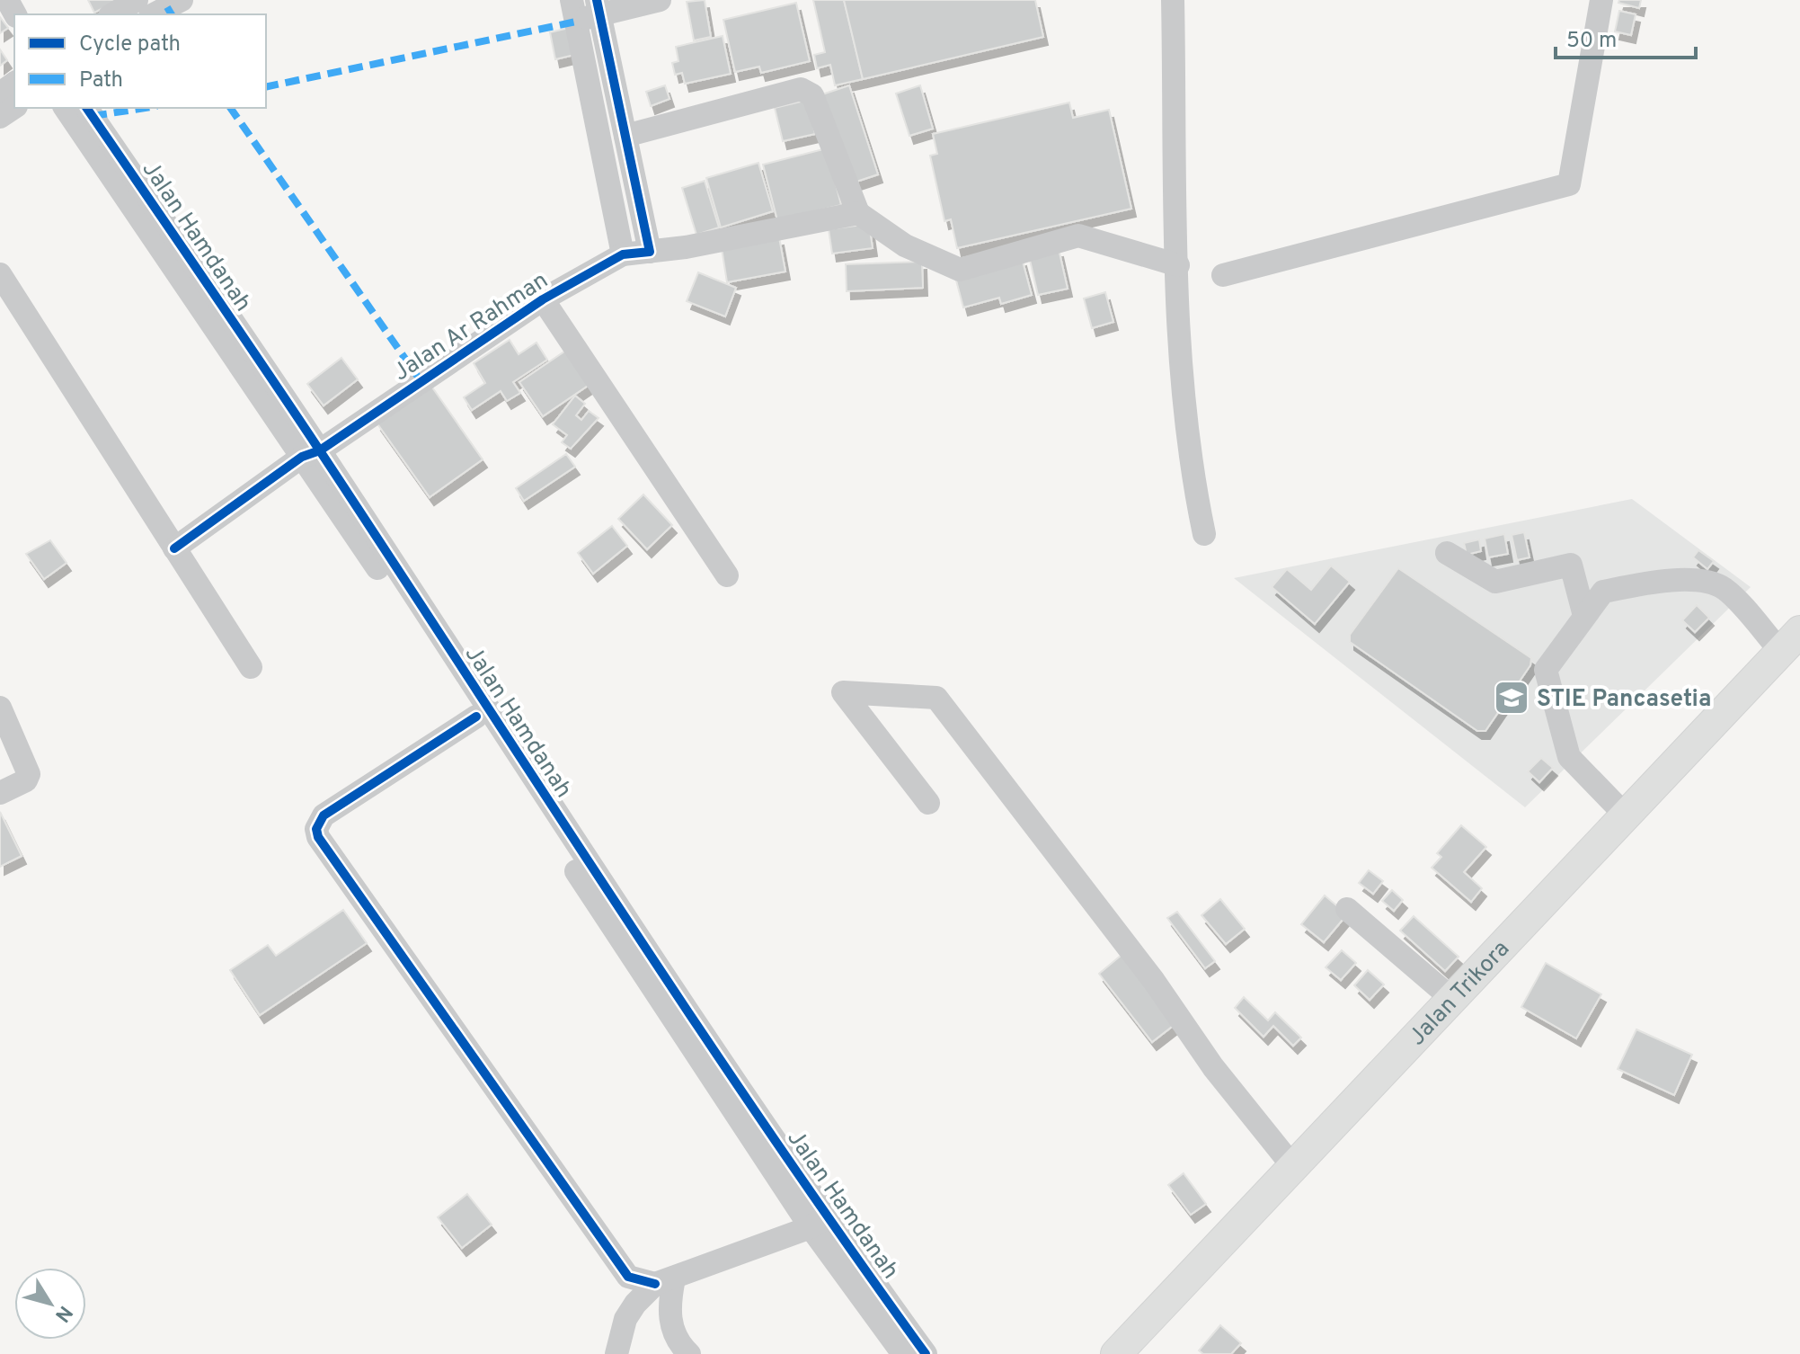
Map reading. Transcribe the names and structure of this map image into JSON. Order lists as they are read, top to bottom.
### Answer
{
  "streets": {
    "main road": ["Jalan Trikora"],
    "street": ["Jalan Hamdanah", "Jalan Ar Rahman"]
  },
  "crossings": [
    ["Jalan Hamdanah", "Jalan Ar Rahman"]
  ],
  "places": {
    "school or university": ["STIE Pancasetia"]
  },
  "legend": ["Cycle path", "Path"],
  "scale_bar": "50 m",
  "north": "bottom right"
}
